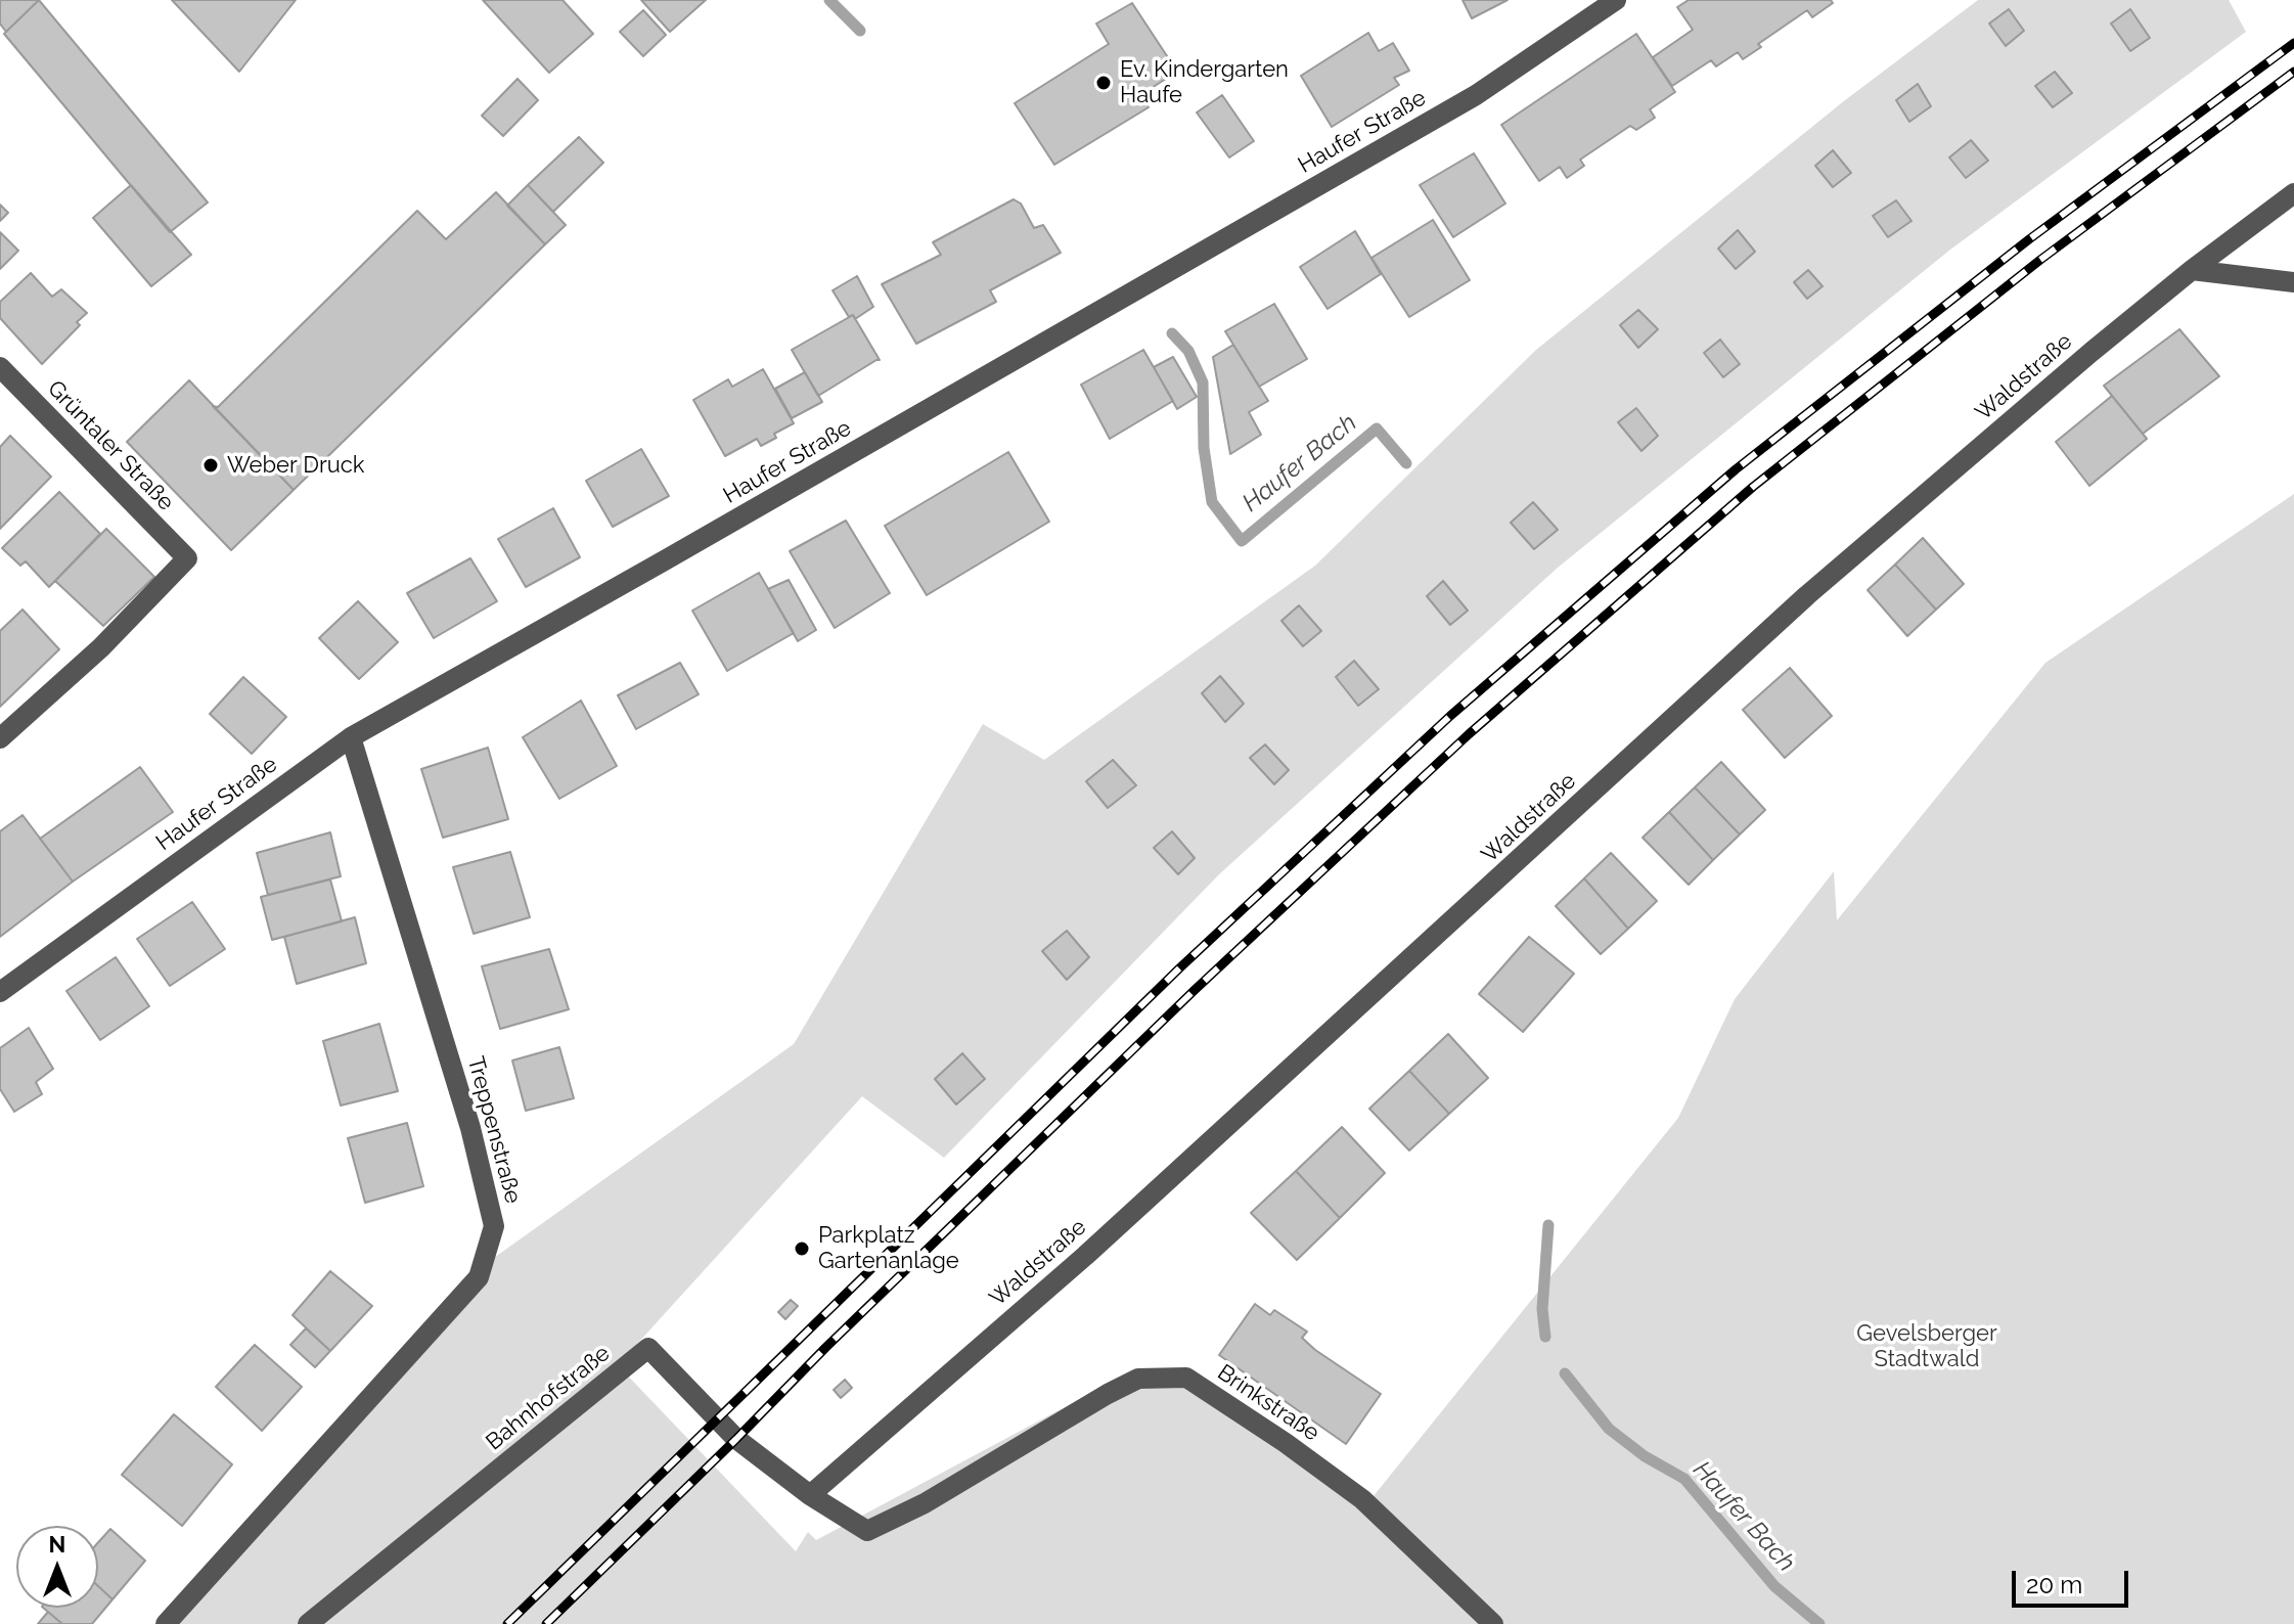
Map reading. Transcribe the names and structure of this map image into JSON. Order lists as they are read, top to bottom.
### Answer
{
  "streets": {
    "street": [
      "Haufer Straße",
      "Waldstraße",
      "Grüntaler Straße",
      "Treppenstraße",
      "Bahnhofstraße",
      "Brinkstraße"
    ]
  },
  "crossings": [
    ["Haufer Straße", "Treppenstraße"],
    ["Waldstraße", "Bahnhofstraße"],
    ["Waldstraße", "Brinkstraße"],
    ["Bahnhofstraße", "Brinkstraße"]
  ],
  "water": ["Haufer Bach"],
  "parks": ["Gevelsberger Stadtwald"],
  "places": ["Ev. Kindergarten Haufe", "Weber Druck", "Parkplatz Gartenanlage"],
  "scale_bar": "20 m",
  "north": "top"
}
